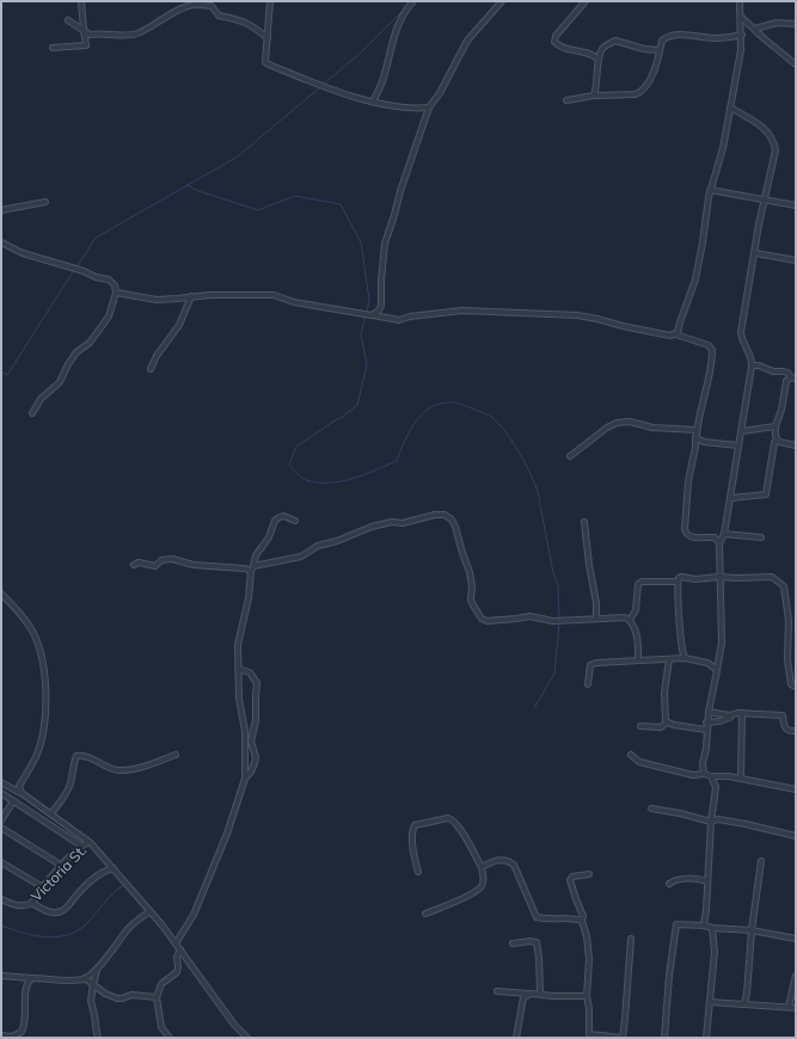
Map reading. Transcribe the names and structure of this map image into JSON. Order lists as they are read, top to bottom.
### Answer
{
  "streets": {
    "street": ["Victoria St."]
  }
}
